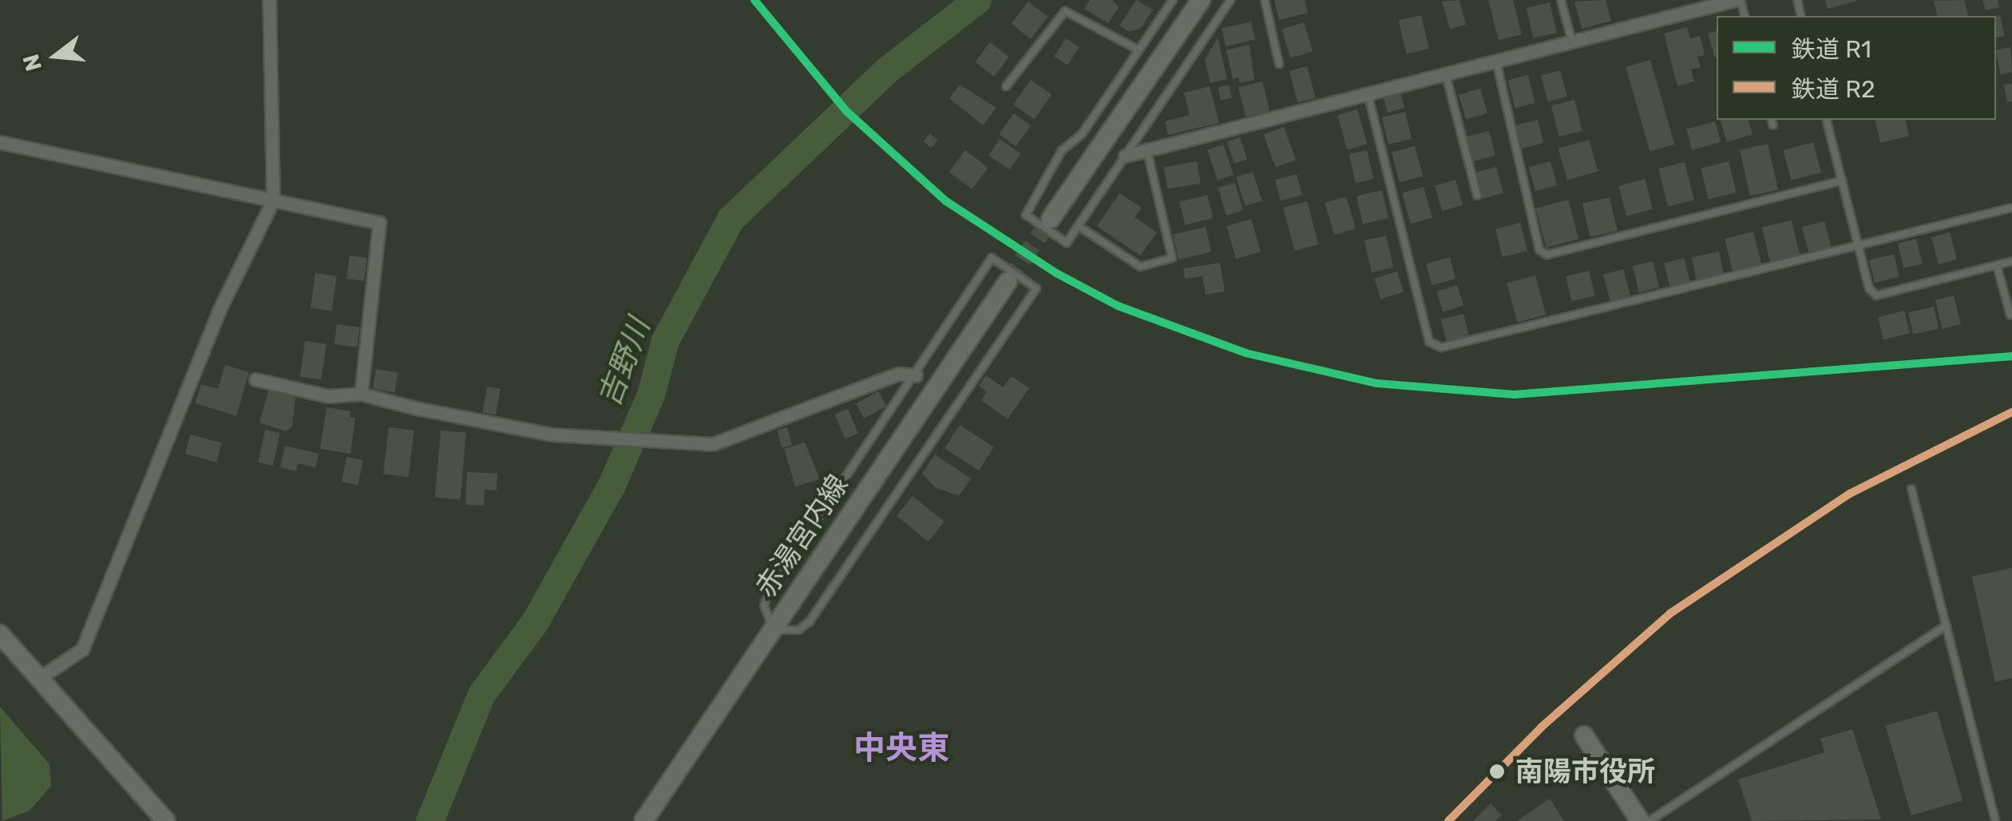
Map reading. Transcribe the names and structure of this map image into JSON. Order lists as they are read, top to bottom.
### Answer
{
  "streets": {
    "main road": ["赤湯宮内線"]
  },
  "districts": ["中央東"],
  "water": ["吉野川"],
  "places": ["南陽市役所"],
  "lines": ["rail line R1", "rail line R2"],
  "legend": ["鉄道 R1", "鉄道 R2"],
  "north": "left"
}
